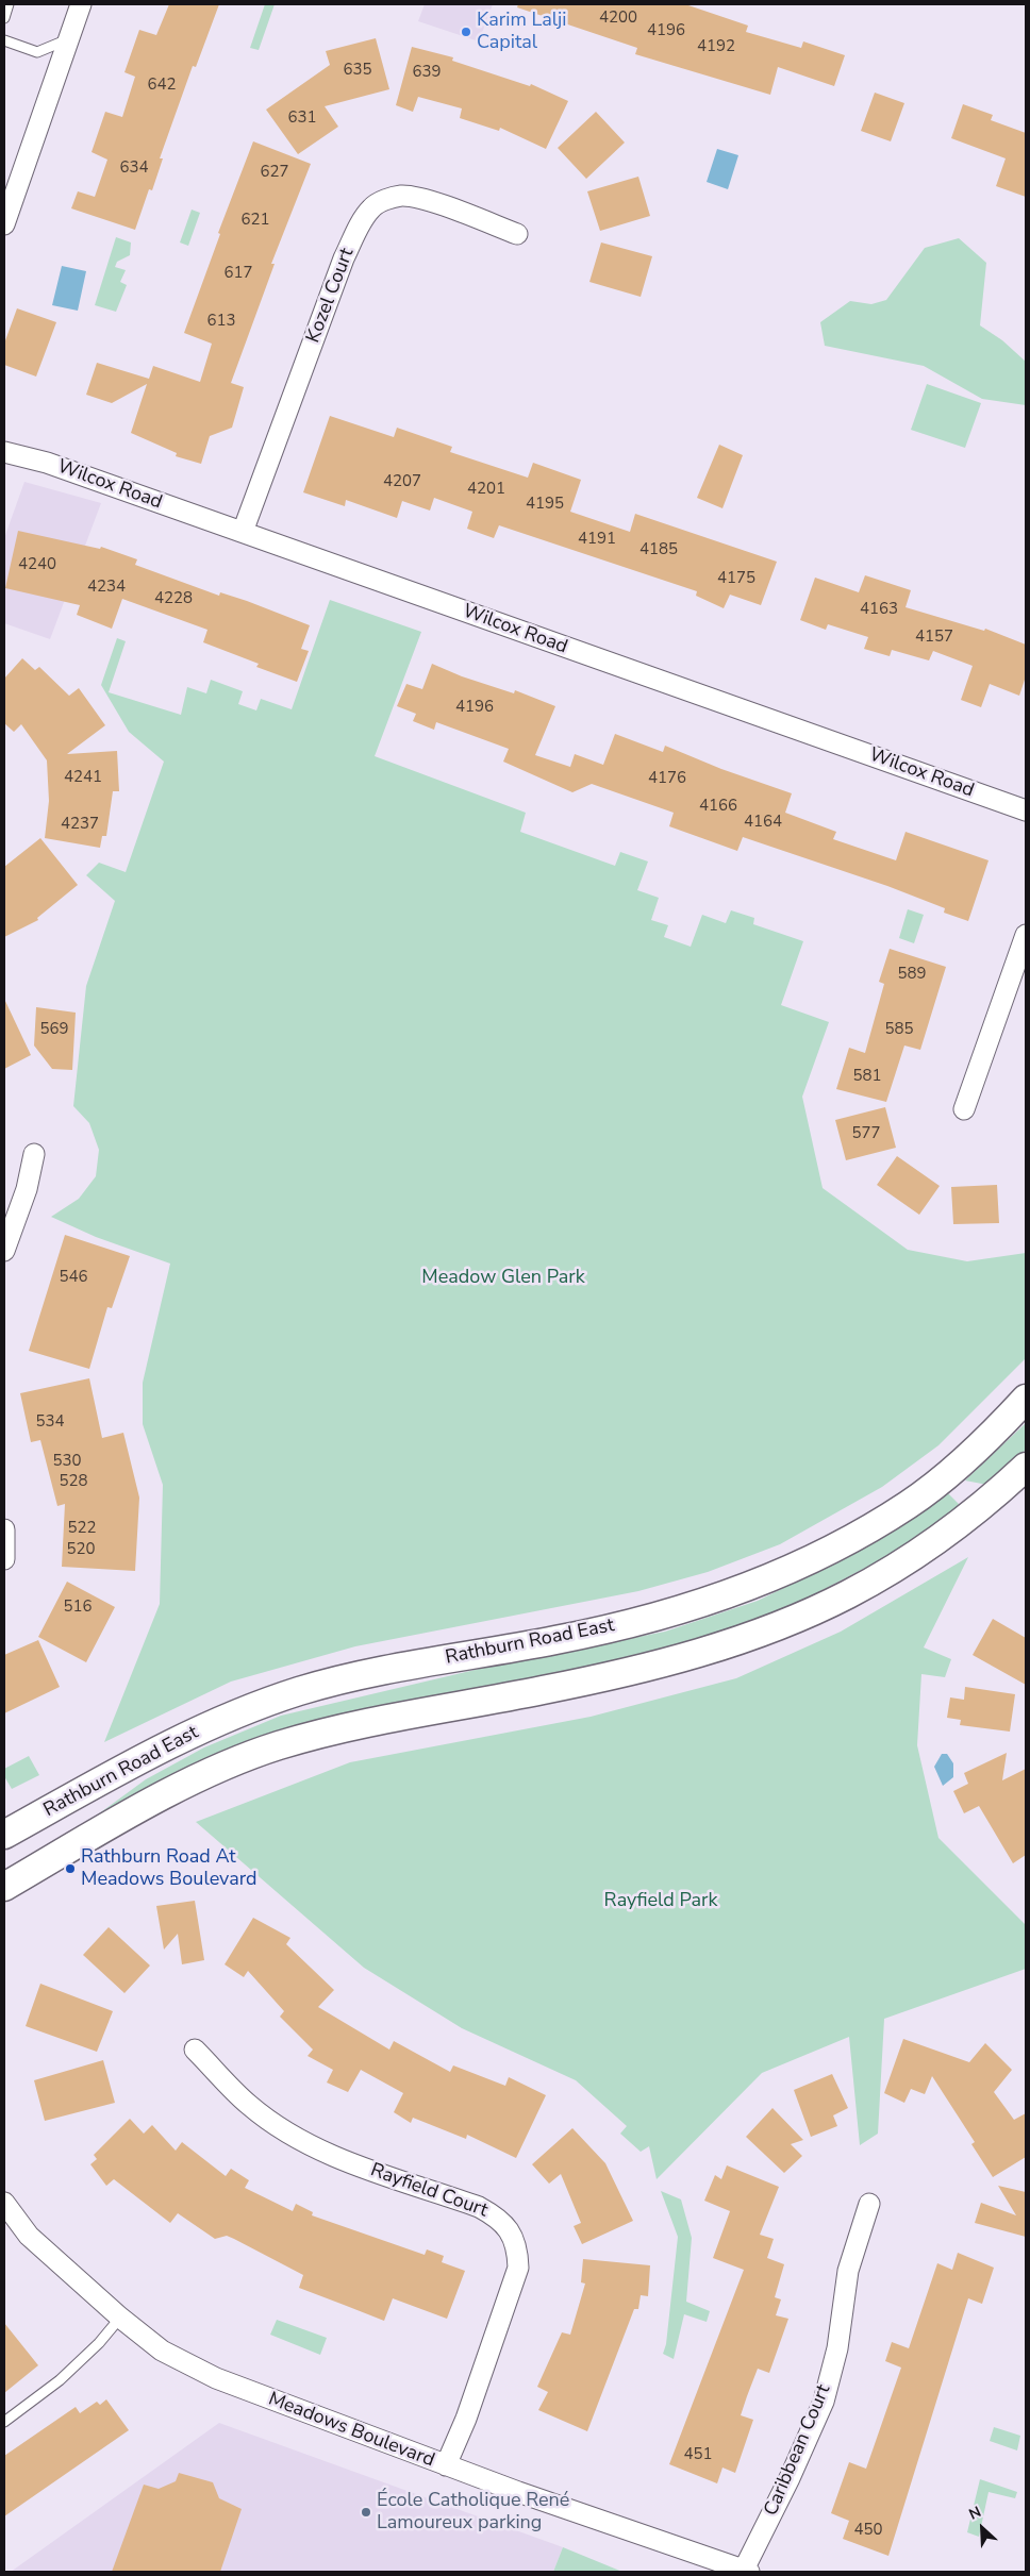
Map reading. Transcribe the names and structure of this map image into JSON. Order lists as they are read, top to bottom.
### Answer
{
  "streets": {
    "street": [
      "Kozel Court",
      "Wilcox Road",
      "Rathburn Road East",
      "Rayfield Court",
      "Meadows Boulevard",
      "Caribbean Court"
    ]
  },
  "crossings": [
    ["Kozel Court", "Wilcox Road"],
    ["Rayfield Court", "Meadows Boulevard"],
    ["Meadows Boulevard", "Caribbean Court"]
  ],
  "parks": ["Meadow Glen Park", "Rayfield Park"],
  "places": ["Karim Lalji Capital", "Rathburn Road At Meadows Boulevard", "École Catholique René Lamoureux parking"],
  "house_numbers": [
    "4200",
    "4196",
    "4192",
    "635",
    "639",
    "642",
    "631",
    "634",
    "627",
    "621",
    "617",
    "613",
    "4207",
    "4201",
    "4195",
    "4191",
    "4185",
    "4240",
    "4175",
    "4234",
    "4228",
    "4163",
    "4157",
    "4196",
    "4241",
    "4176",
    "4166",
    "4164",
    "4237",
    "589",
    "569",
    "585",
    "581",
    "577",
    "546",
    "534",
    "530",
    "528",
    "522",
    "520",
    "516",
    "451",
    "450"
  ],
  "north": "top left"
}
